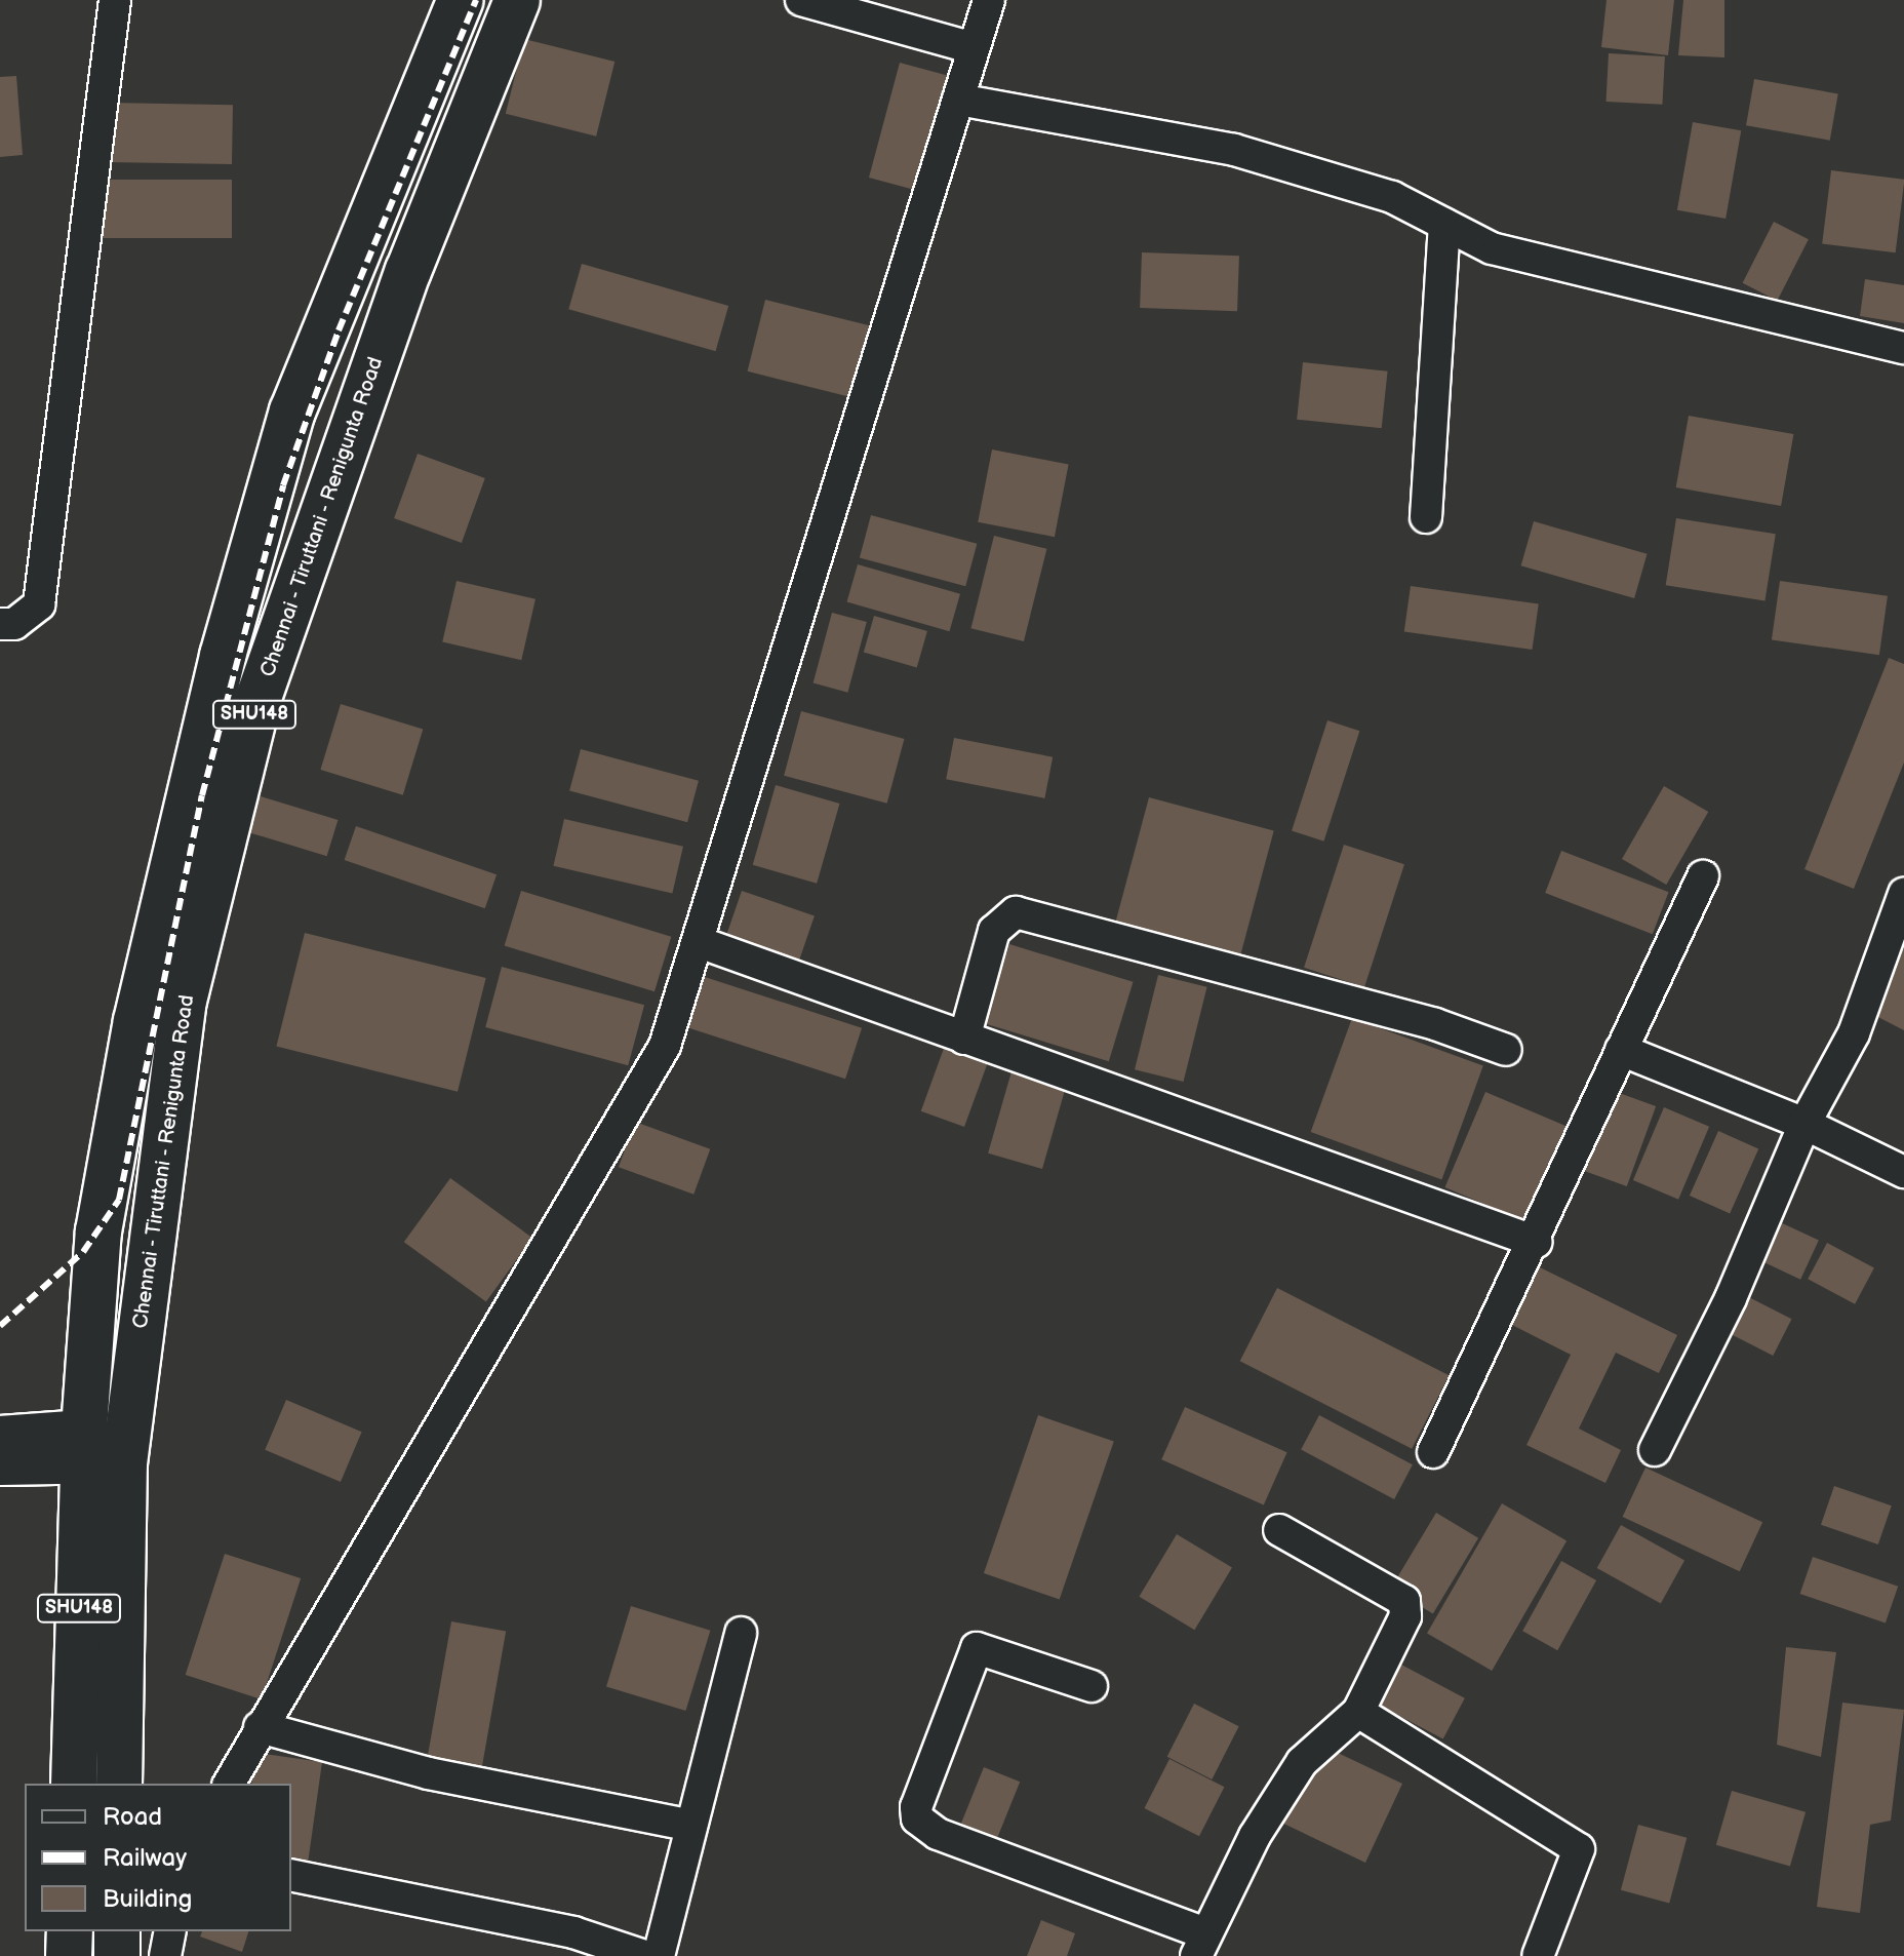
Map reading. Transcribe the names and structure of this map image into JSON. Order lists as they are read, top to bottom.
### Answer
{
  "streets": {
    "main road": ["Chennai - Tiruttani - Renigunta Road", "SHU148"]
  },
  "legend": ["Road", "Railway", "Building"]
}
